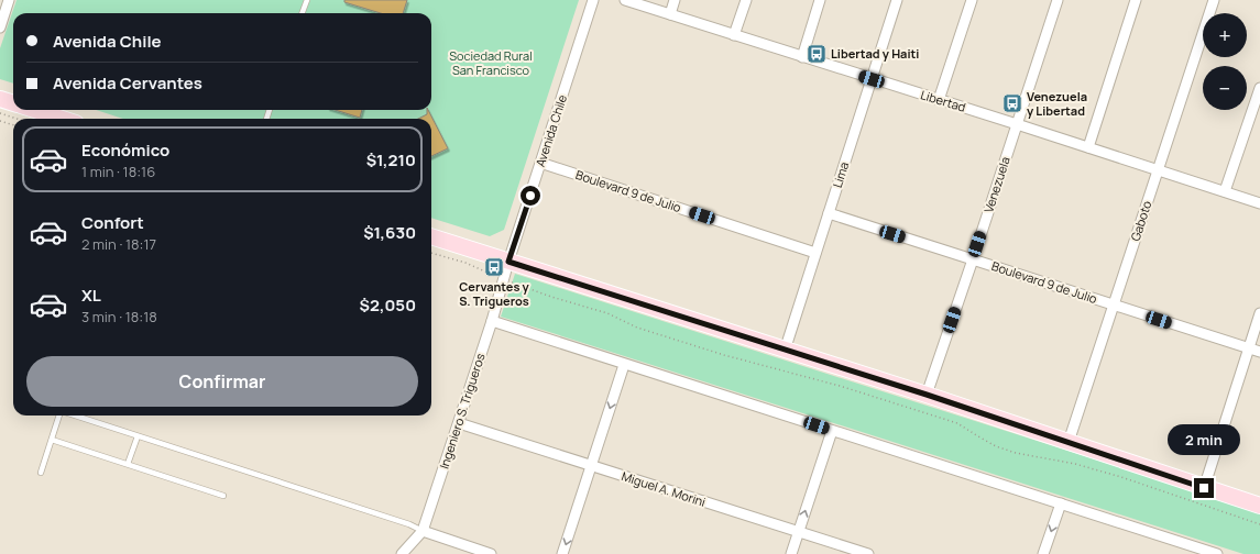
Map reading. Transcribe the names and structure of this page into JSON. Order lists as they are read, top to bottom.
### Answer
{
  "streets": {
    "street": [
      "Libertad",
      "Avenida Chile",
      "Lima",
      "Venezuela",
      "Boulevard 9 de Julio",
      "Gaboto",
      "Ingeniero S. Trigueros",
      "Miguel A. Morini"
    ]
  },
  "crossings": [
    ["Libertad", "Lima"],
    ["Libertad", "Venezuela"],
    ["Libertad", "Gaboto"],
    ["Avenida Chile", "Boulevard 9 de Julio"],
    ["Avenida Chile", "Ingeniero S. Trigueros"],
    ["Lima", "Boulevard 9 de Julio"],
    ["Venezuela", "Boulevard 9 de Julio"],
    ["Boulevard 9 de Julio", "Gaboto"],
    ["Ingeniero S. Trigueros", "Miguel A. Morini"]
  ],
  "parks": ["Sociedad Rural San Francisco"],
  "places": {
    "bus stop": ["Libertad y Haiti", "Venezuela y Libertad", "Cervantes y S. Trigueros"]
  },
  "page": {
    "map_buttons": ["+", "−"],
    "banner": ["Avenida Chile", "Avenida Cervantes"],
    "list": [
      {
        "name": "Económico",
        "note": "1 min · 18:16",
        "value": "$1,210"
      },
      {
        "name": "Confort",
        "note": "2 min · 18:17",
        "value": "$1,630"
      },
      {
        "name": "XL",
        "note": "3 min · 18:18",
        "value": "$2,050"
      }
    ],
    "buttons": "Confirmar",
    "bubble": "2 min"
  }
}
